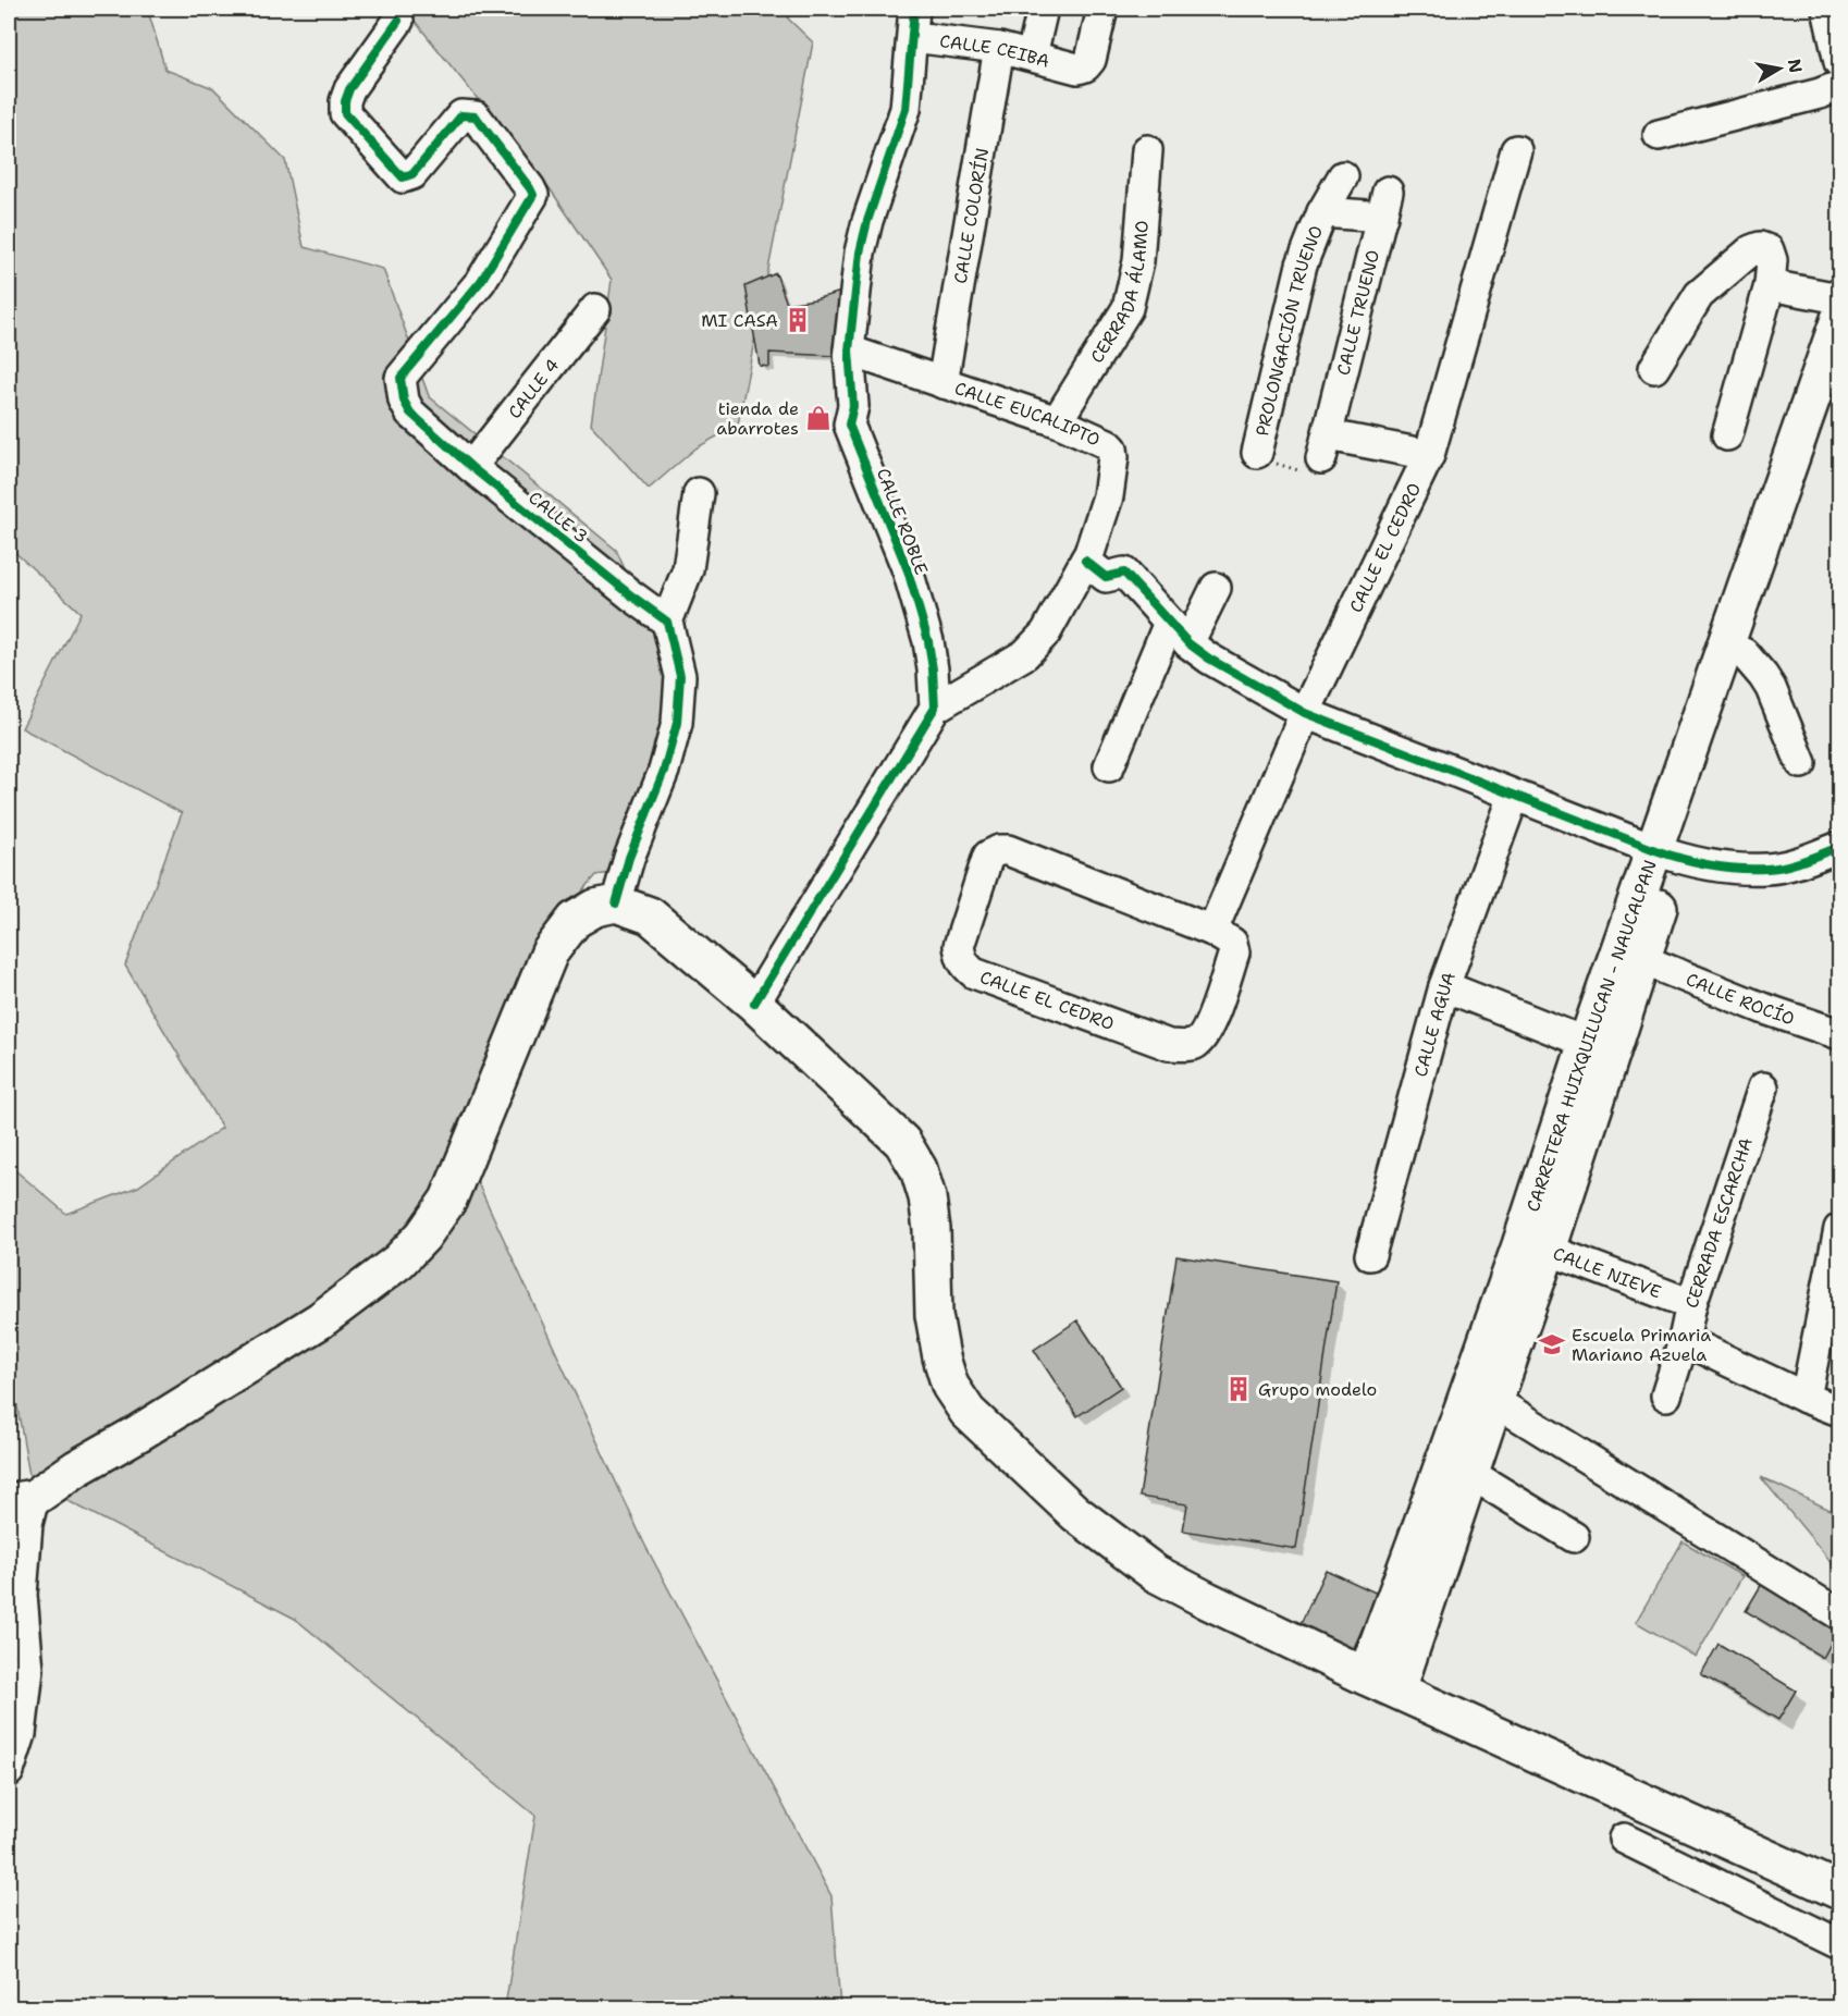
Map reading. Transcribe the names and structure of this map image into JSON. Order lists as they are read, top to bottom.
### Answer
{
  "streets": {
    "main road": ["CARRETERA HUIXQUILUCAN - NAUCALPAN"],
    "street": [
      "CALLE CEIBA",
      "CALLE COLORÍN",
      "CERRADA ÁLAMO",
      "CALLE TRUENO",
      "PROLONGACIÓN TRUENO",
      "CALLE 4",
      "CALLE EUCALIPTO",
      "CALLE 3",
      "CALLE ROBLE",
      "CALLE EL CEDRO",
      "CALLE ROCÍO",
      "CALLE AGUA",
      "CERRADA ESCARCHA",
      "CALLE NIEVE"
    ]
  },
  "crossings": [
    ["CALLE CEIBA", "CALLE COLORÍN"],
    ["CALLE CEIBA", "CALLE ROBLE"],
    ["CALLE COLORÍN", "CALLE EUCALIPTO"],
    ["CERRADA ÁLAMO", "CALLE EUCALIPTO"],
    ["CALLE TRUENO", "PROLONGACIÓN TRUENO"],
    ["CALLE 4", "CALLE 3"],
    ["CALLE EUCALIPTO", "CALLE ROBLE"],
    ["CALLE ROCÍO", "CARRETERA HUIXQUILUCAN - NAUCALPAN"],
    ["CARRETERA HUIXQUILUCAN - NAUCALPAN", "CALLE NIEVE"],
    ["CERRADA ESCARCHA", "CALLE NIEVE"]
  ],
  "places": {
    "building": ["MI CASA", "Grupo modelo"],
    "shop": ["tienda de abarrotes"],
    "school or university": ["Escuela Primaria Mariano Azuela"]
  },
  "north": "right"
}
